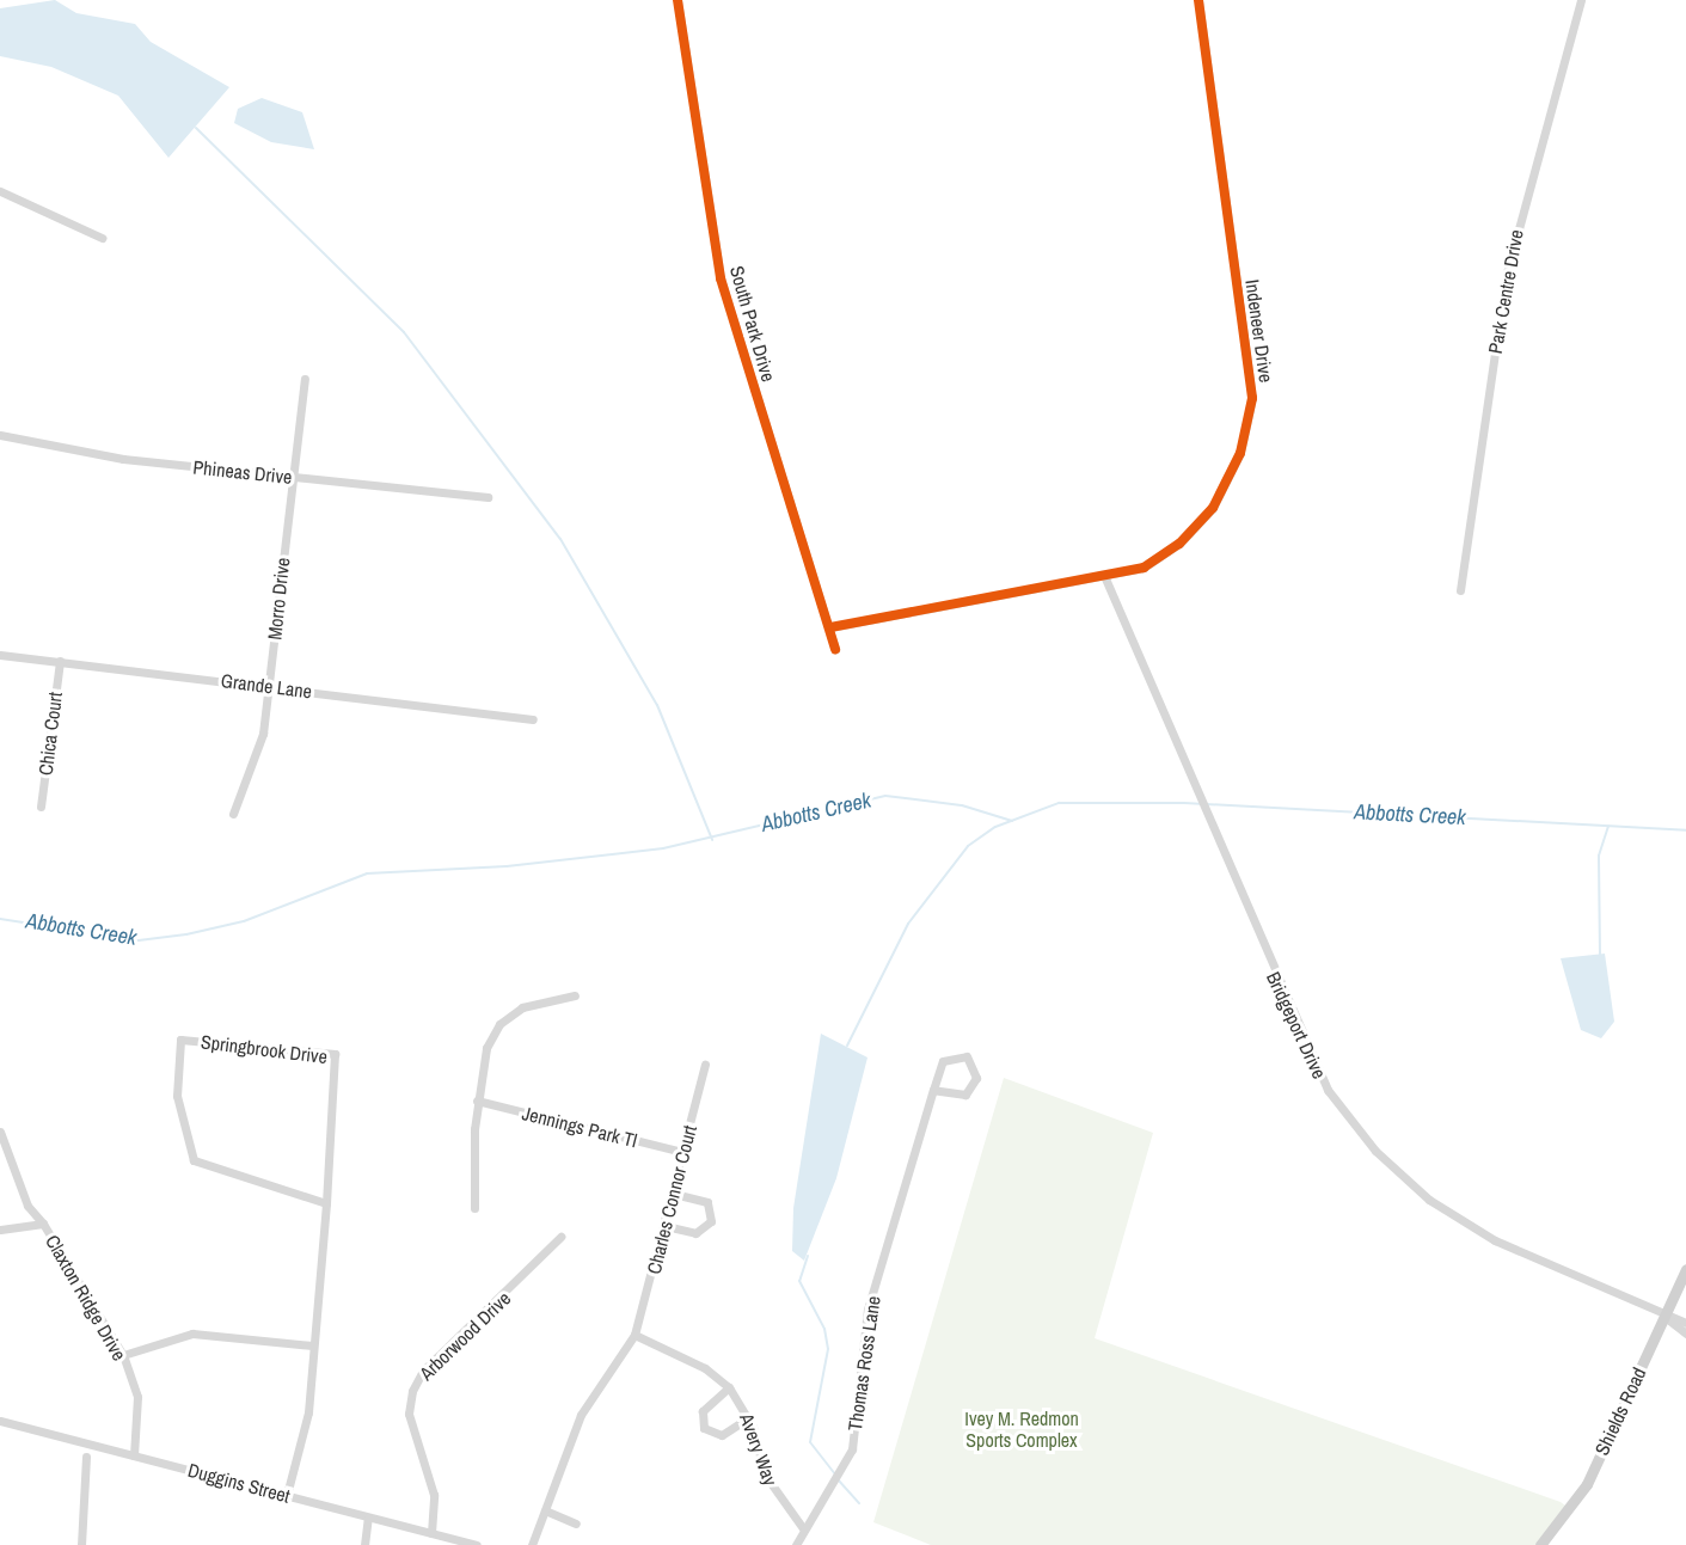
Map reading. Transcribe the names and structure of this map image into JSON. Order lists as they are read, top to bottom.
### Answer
{
  "streets": {
    "street": [
      "Park Centre Drive",
      "South Park Drive",
      "Indeneer Drive",
      "Phineas Drive",
      "Morro Drive",
      "Grande Lane",
      "Chica Court",
      "Bridgeport Drive",
      "Springbrook Drive",
      "Jennings Park Tl",
      "Charles Connor Court",
      "Claxton Ridge Drive",
      "Arborwood Drive",
      "Thomas Ross Lane",
      "Shields Road",
      "Avery Way",
      "Duggins Street"
    ]
  },
  "crossings": [
    ["South Park Drive", "Indeneer Drive"],
    ["Indeneer Drive", "Bridgeport Drive"],
    ["Phineas Drive", "Morro Drive"],
    ["Morro Drive", "Grande Lane"],
    ["Grande Lane", "Chica Court"],
    ["Bridgeport Drive", "Shields Road"],
    ["Springbrook Drive", "Duggins Street"],
    ["Jennings Park Tl", "Charles Connor Court"],
    ["Charles Connor Court", "Avery Way"],
    ["Claxton Ridge Drive", "Duggins Street"],
    ["Arborwood Drive", "Duggins Street"],
    ["Thomas Ross Lane", "Avery Way"]
  ],
  "water": ["Abbotts Creek"],
  "parks": ["Ivey M. Redmon Sports Complex"]
}
